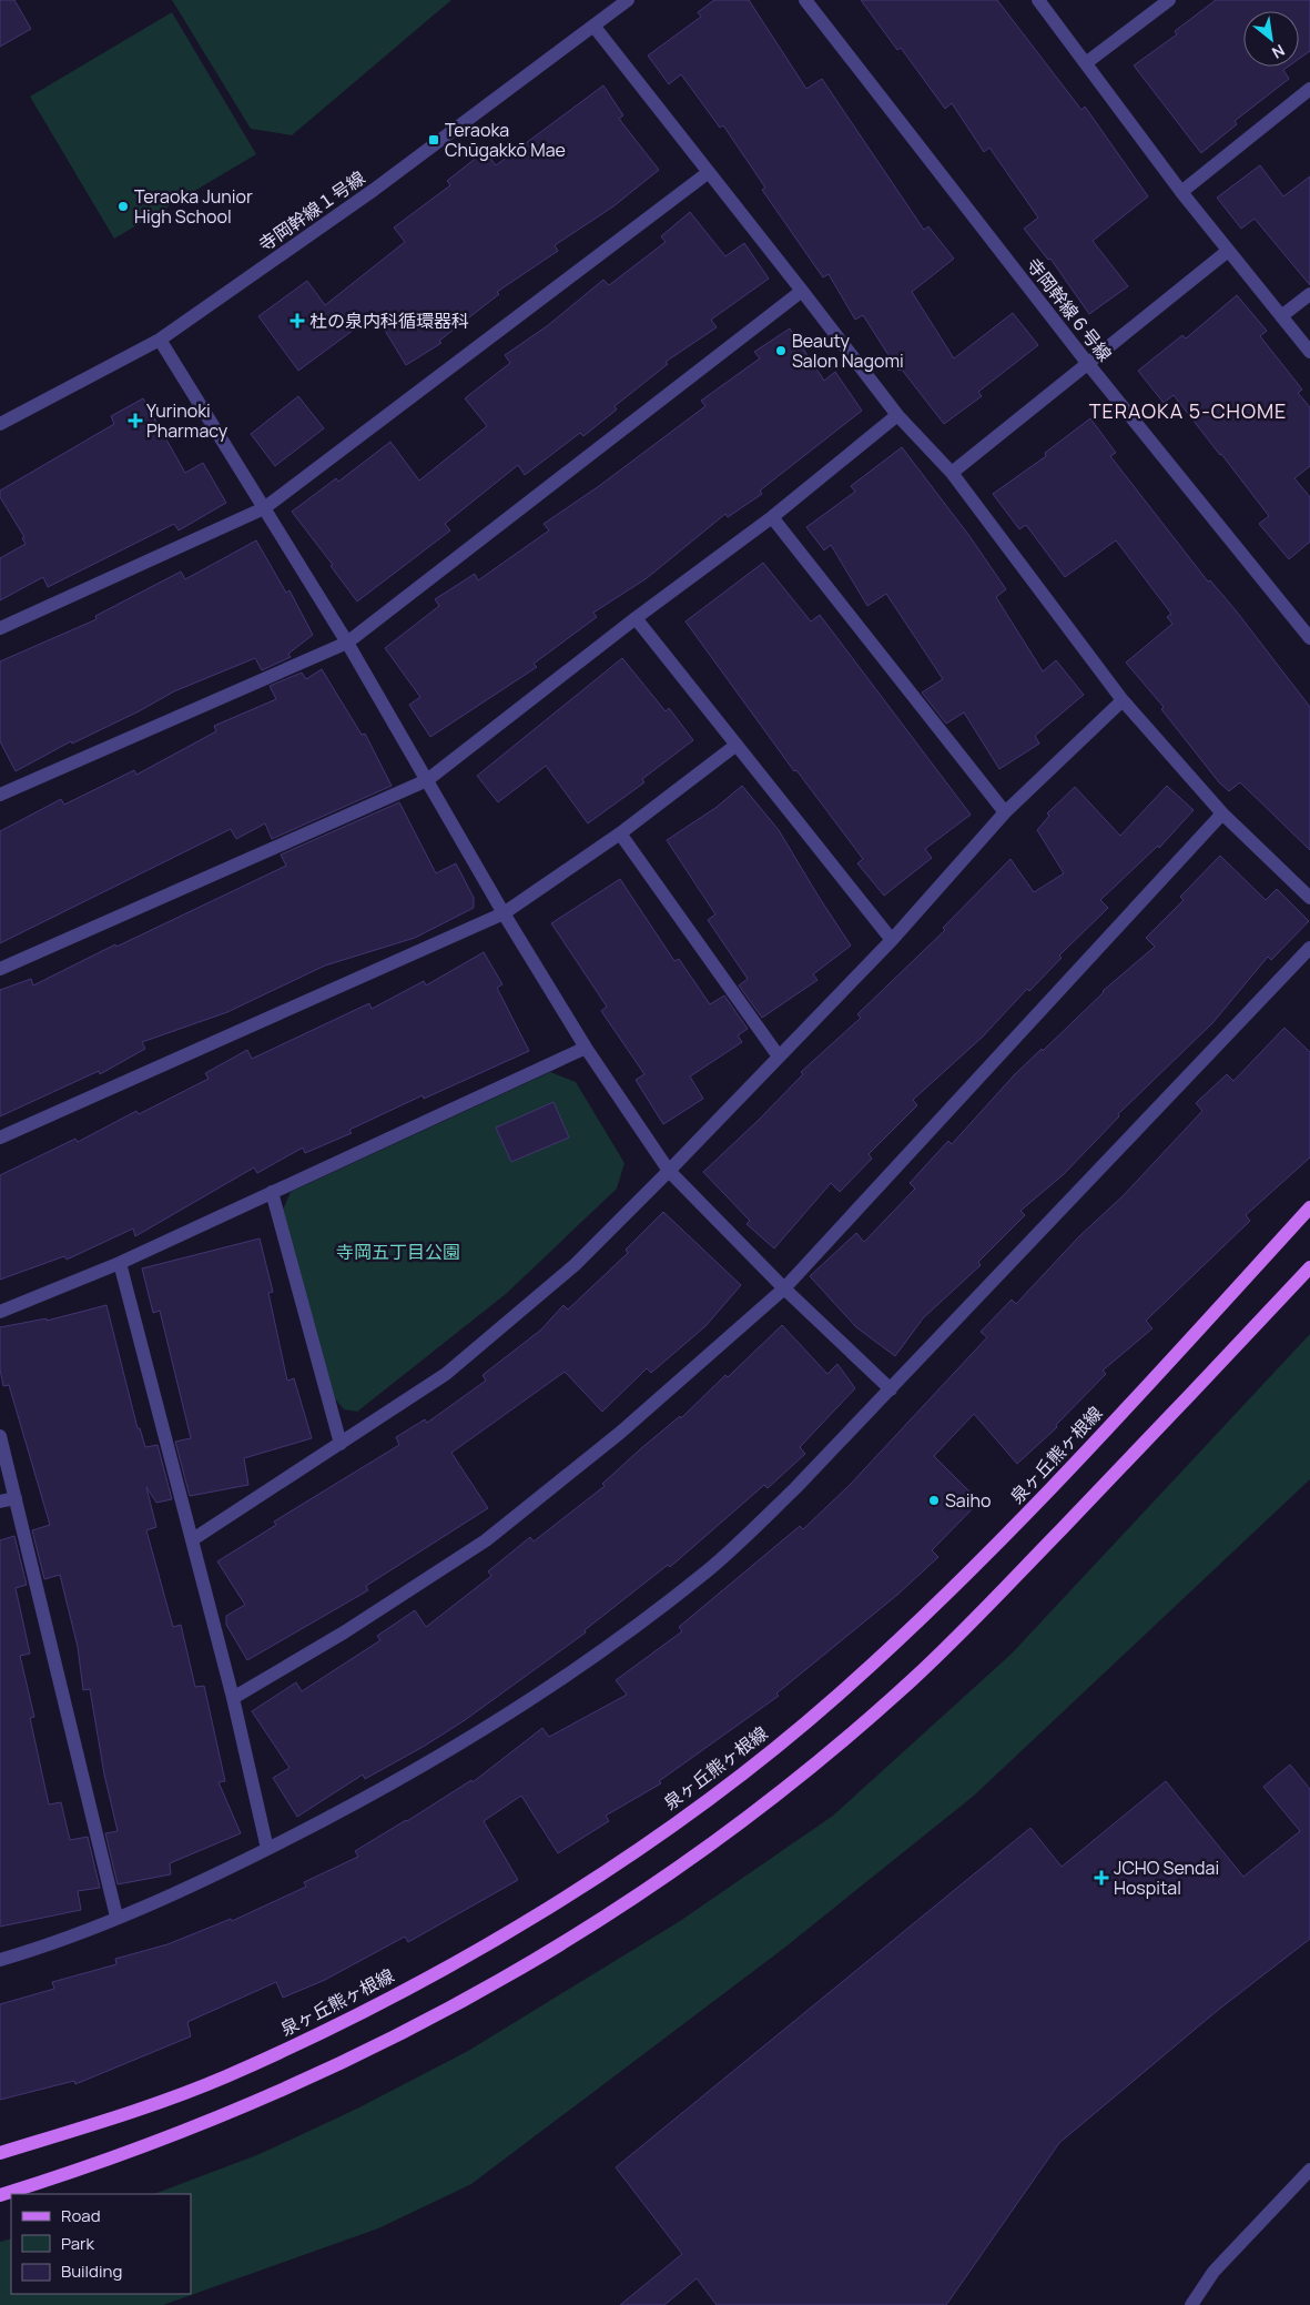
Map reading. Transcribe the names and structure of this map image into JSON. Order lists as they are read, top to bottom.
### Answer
{
  "streets": {
    "main road": ["泉ヶ丘熊ヶ根線"],
    "street": ["寺岡幹線１号線", "寺岡幹線６号線"]
  },
  "districts": ["TERAOKA 5-CHOME"],
  "parks": ["寺岡五丁目公園"],
  "places": {
    "transit": ["Teraoka Chūgakkō Mae"],
    "other": ["Teraoka Junior High School", "Beauty Salon Nagomi", "Saiho"],
    "health": ["杜の泉内科循環器科", "Yurinoki Pharmacy", "JCHO Sendai Hospital"]
  },
  "legend": ["Road", "Park", "Building"],
  "north": "bottom right"
}
